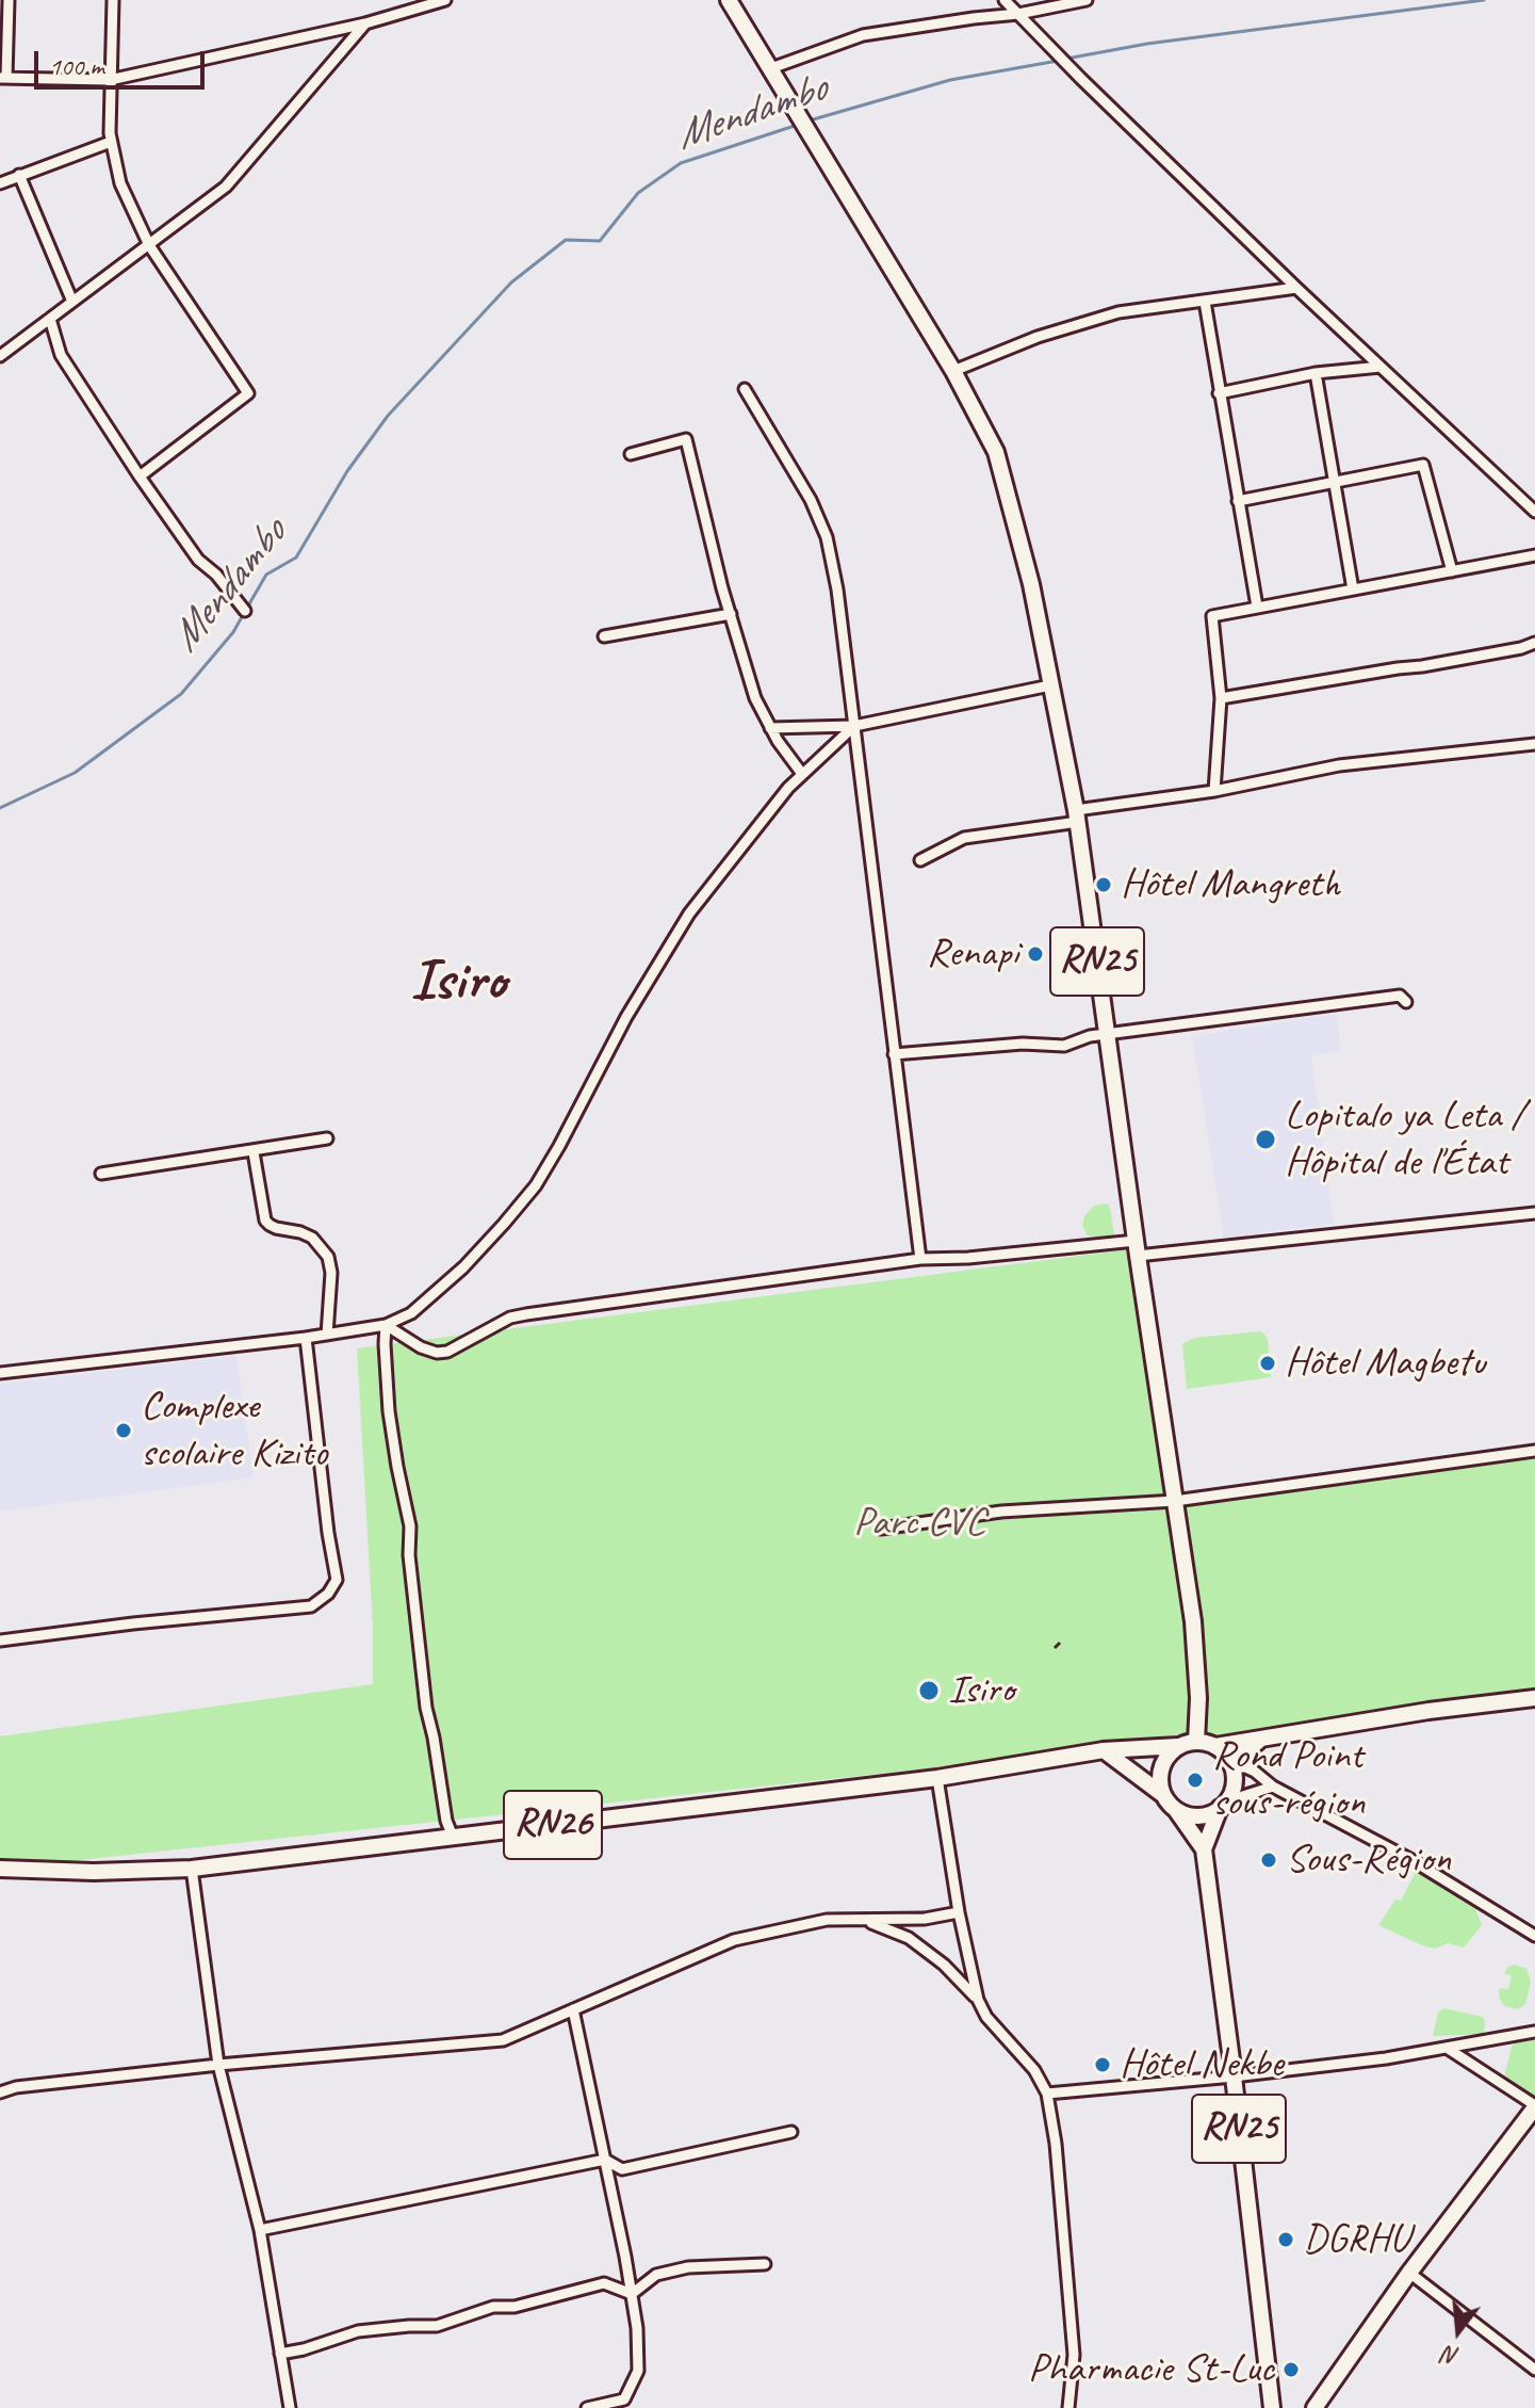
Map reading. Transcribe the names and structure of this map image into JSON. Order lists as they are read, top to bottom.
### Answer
{
  "streets": {
    "main road": ["RN25", "RN26"]
  },
  "crossings": [
    ["RN25", "RN26"]
  ],
  "districts": ["Isiro"],
  "water": ["Mendambo"],
  "parks": ["Parc CVC"],
  "places": [
    "Hôtel Mangreth",
    "Renapi",
    "Lopitalo ya Leta / Hôpital de l'État",
    "Hôtel Magbetu",
    "Complexe scolaire Kizito",
    "Isiro",
    "Rond Point sous-région",
    "Sous-Région",
    "Hôtel Nekbe",
    "DGRHU",
    "Pharmacie St-Luc"
  ],
  "scale_bar": "100 m",
  "north": "bottom"
}
